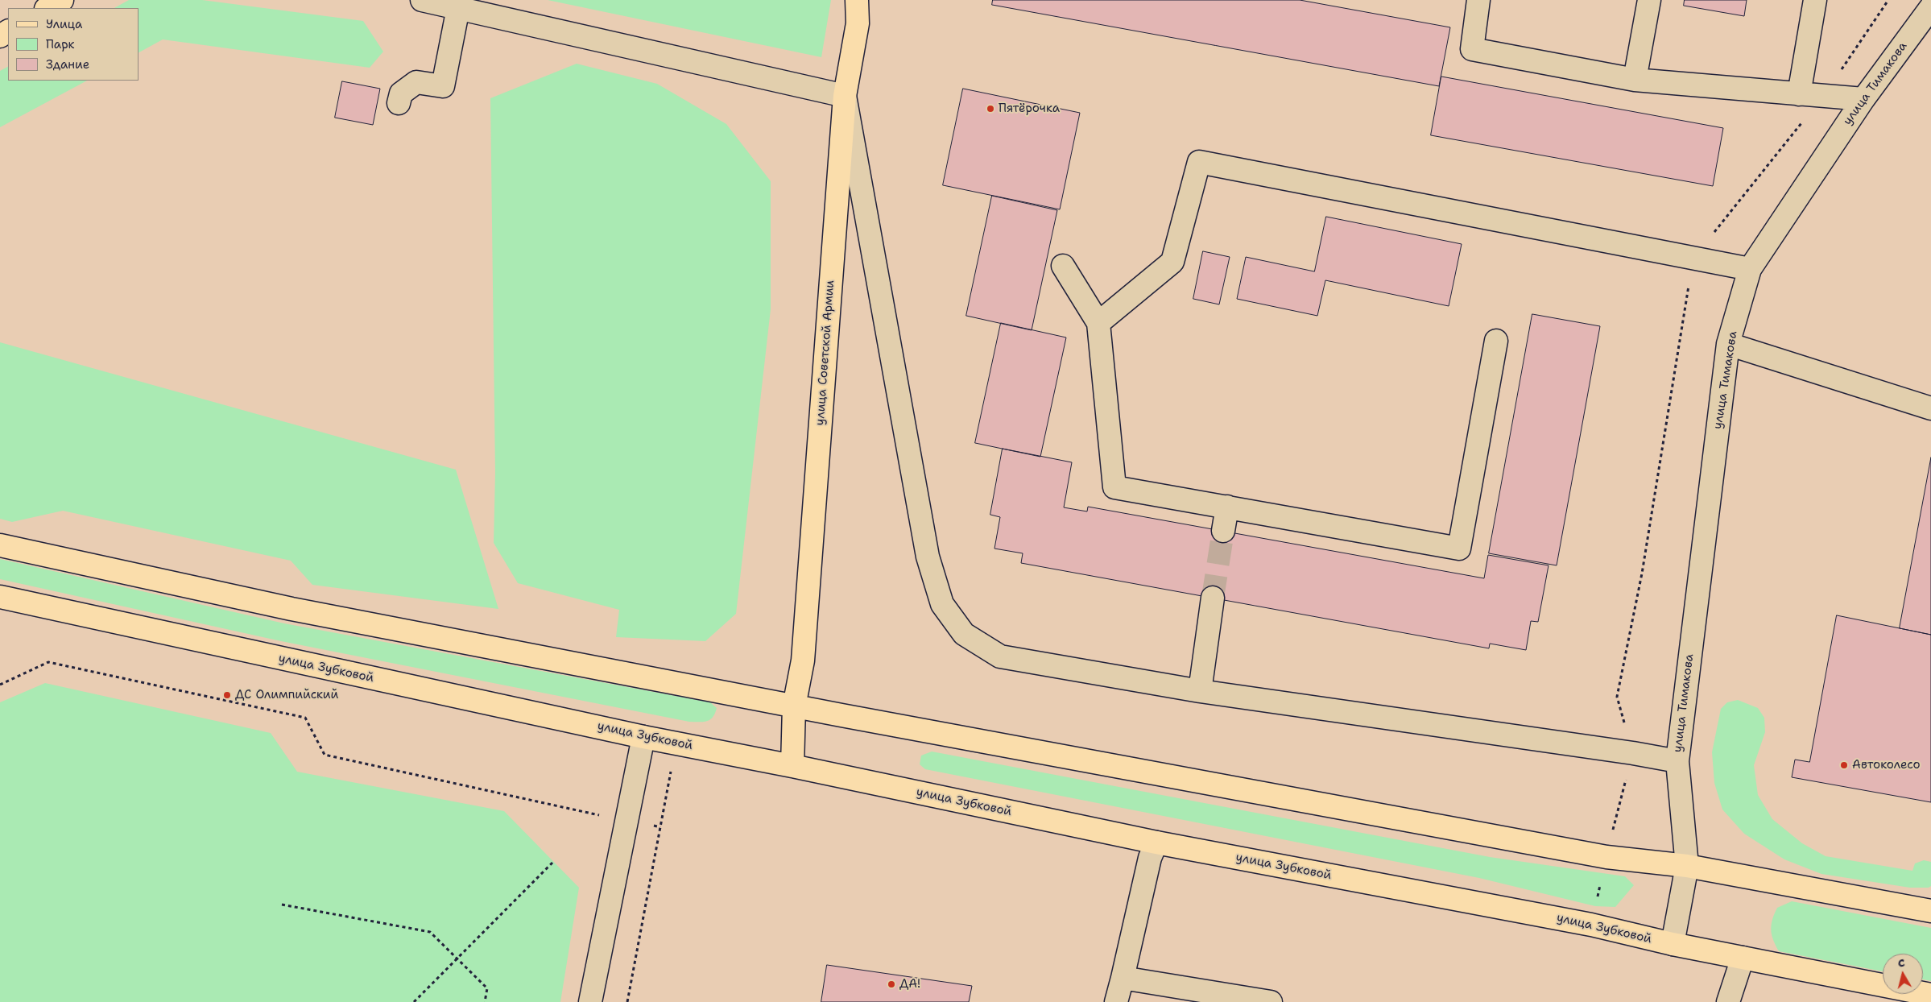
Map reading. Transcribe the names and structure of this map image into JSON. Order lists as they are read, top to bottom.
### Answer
{
  "streets": {
    "main road": ["улица Советской Армии", "улица Зубковой"],
    "street": ["улица Тимакова"]
  },
  "crossings": [
    ["улица Тимакова", "улица Зубковой"],
    ["улица Советской Армии", "улица Зубковой"]
  ],
  "places": [
    "Пятёрочка",
    "ДС Олимпийский",
    "Автоколесо",
    "ДА!"
  ],
  "legend": ["Улица", "Парк", "Здание"],
  "north": "top"
}
